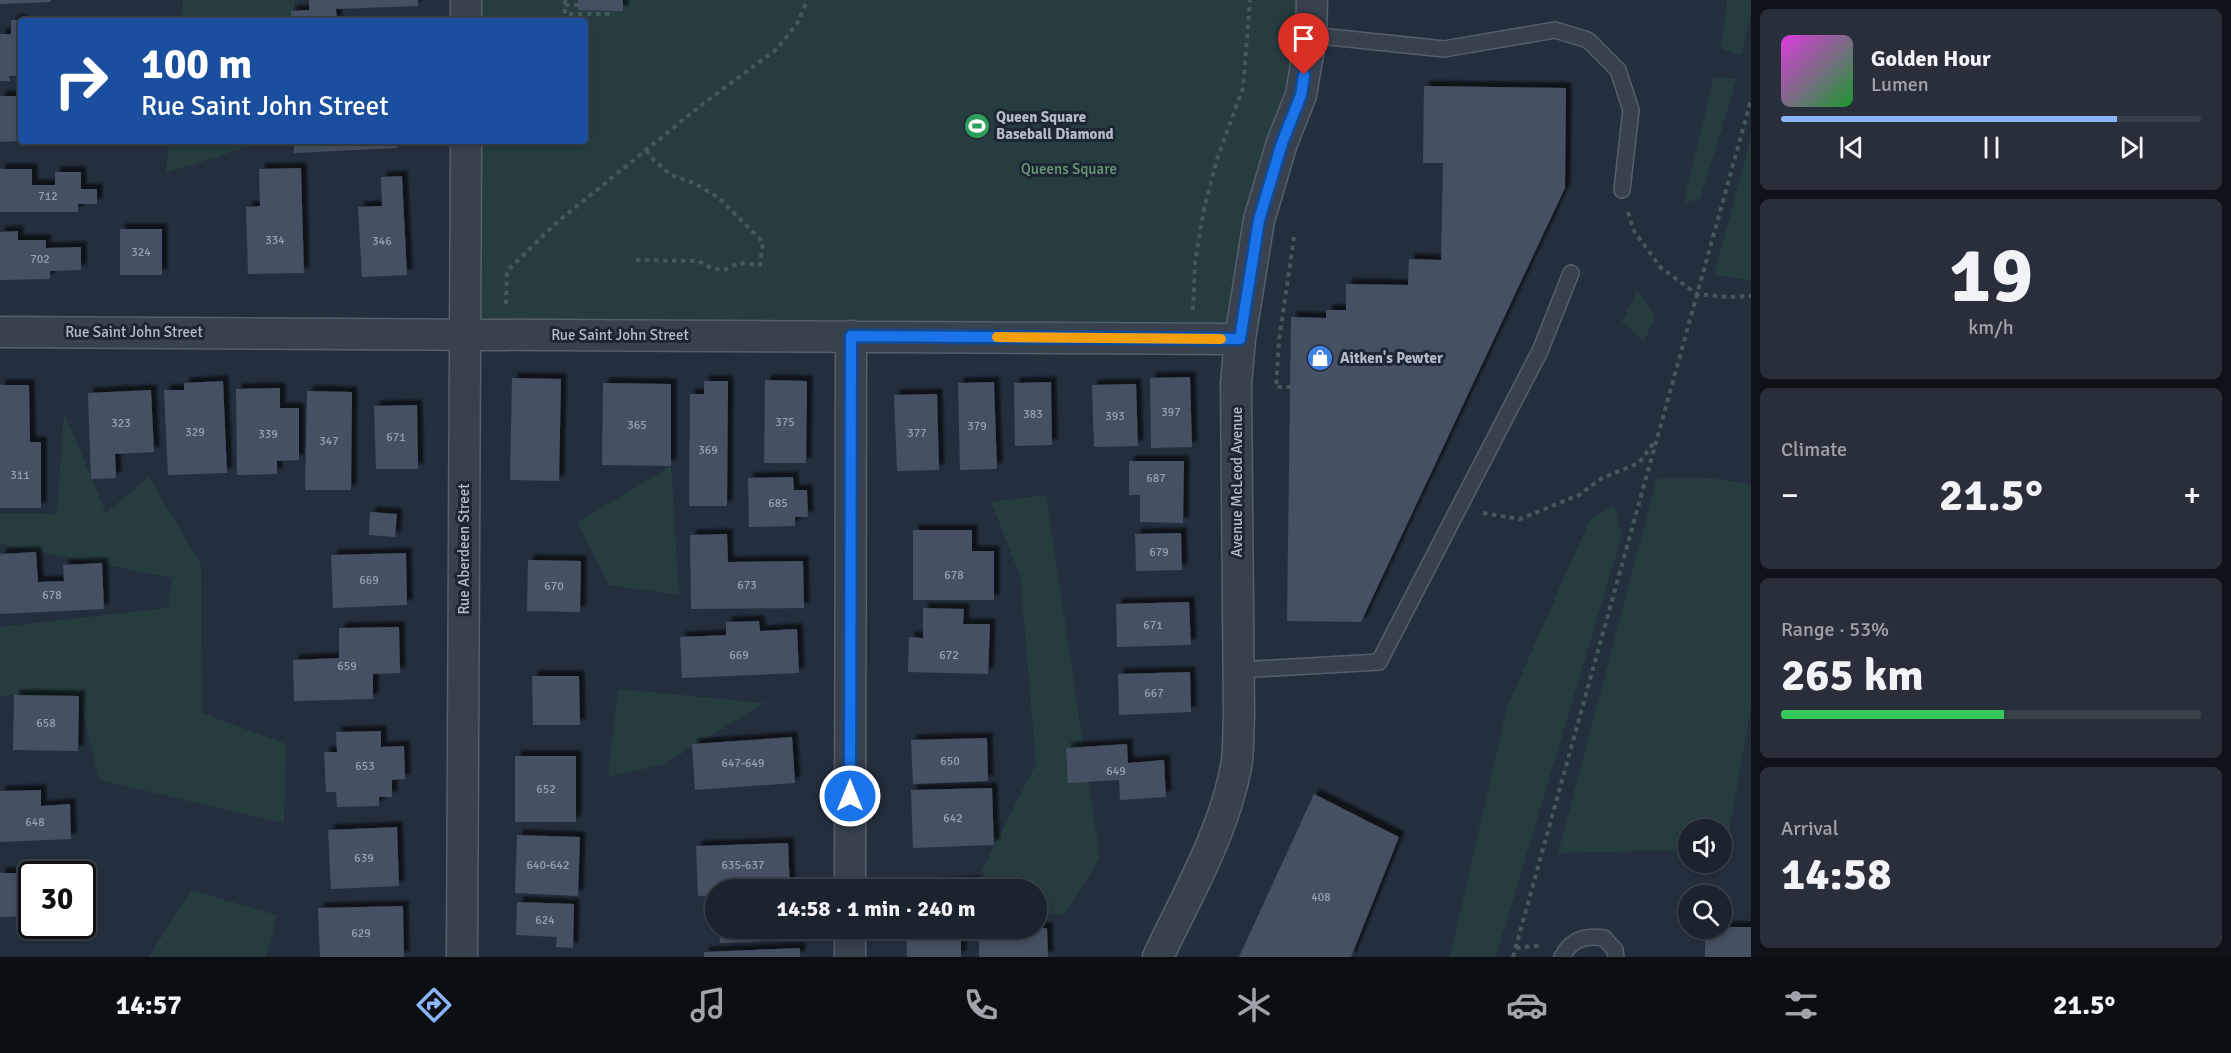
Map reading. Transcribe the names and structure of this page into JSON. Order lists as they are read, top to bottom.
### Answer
{
  "streets": {
    "street": ["Rue Saint John Street", "Avenue McLeod Avenue", "Rue Aberdeen Street"]
  },
  "crossings": [
    ["Rue Saint John Street", "Avenue McLeod Avenue"],
    ["Rue Saint John Street", "Rue Aberdeen Street"]
  ],
  "parks": ["Queens Square"],
  "places": {
    "sports": ["Queen Square Baseball Diamond"],
    "shop": ["Aitken's Pewter"]
  },
  "house_numbers": [
    "712",
    "334",
    "346",
    "324",
    "702",
    "397",
    "383",
    "393",
    "375",
    "323",
    "365",
    "379",
    "329",
    "377",
    "339",
    "671",
    "347",
    "369",
    "311",
    "687",
    "685",
    "679",
    "678",
    "669",
    "673",
    "670",
    "678",
    "671",
    "669",
    "672",
    "659",
    "667",
    "658",
    "650",
    "647-649",
    "653",
    "649",
    "652",
    "642",
    "648",
    "639",
    "640-642",
    "635-637",
    "408",
    "624",
    "629"
  ],
  "page": {
    "turn": ["100 m", "Rue Saint John Street"],
    "song": ["Golden Hour", "Lumen"],
    "tile": [
      ["19", "km/h"],
      "Climate",
      ["Range · 53%", "265 km"],
      ["Arrival", "14:58"]
    ],
    "heat": ["−", "21.5°", "+"],
    "limit": "30",
    "trip": "14:58 · 1 min · 240 m",
    "tabs": ["14:57", "21.5°"]
  }
}
